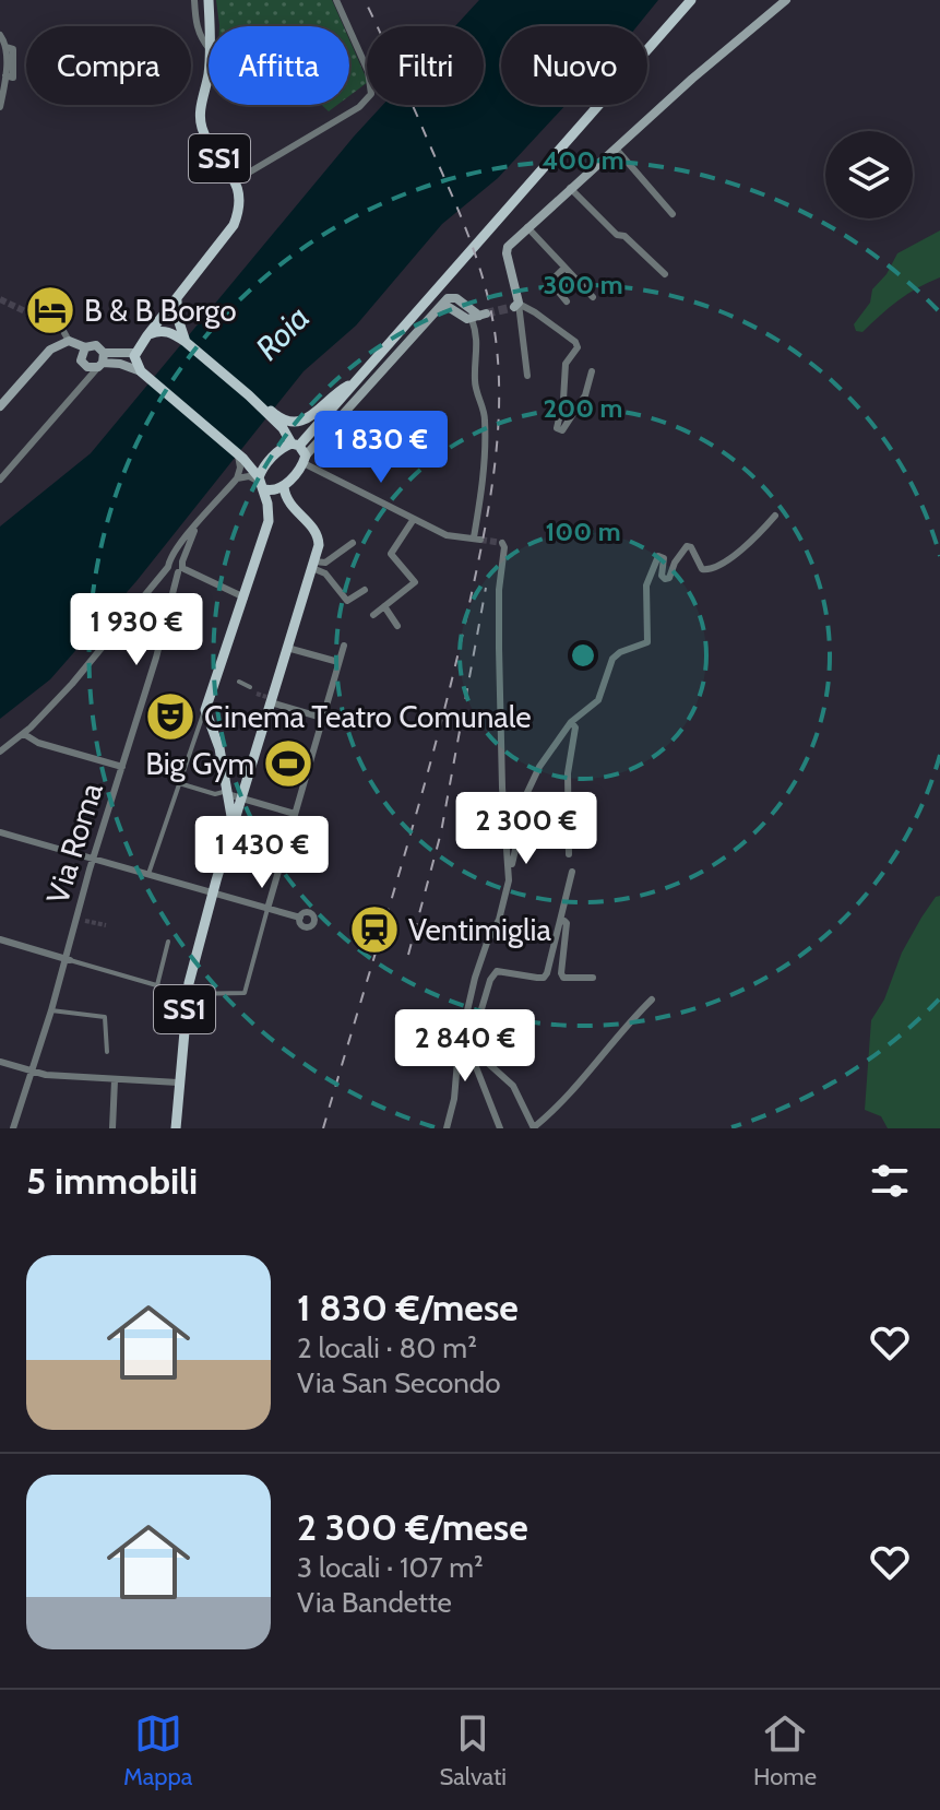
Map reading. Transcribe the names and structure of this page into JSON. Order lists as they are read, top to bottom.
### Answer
{
  "streets": {
    "main road": ["SS1"],
    "street": ["Via Roma"]
  },
  "water": ["Roia"],
  "places": {
    "hotel": ["B & B Borgo"],
    "theatre": ["Cinema Teatro Comunale"],
    "sports": ["Big Gym"],
    "station": ["Ventimiglia"]
  },
  "page": {
    "chip": [
      "Compra",
      "Affitta",
      "Filtri",
      "Nuovo"
    ],
    "price": [
      "1 830 €",
      "1 930 €",
      "2 300 €",
      "1 430 €",
      "2 840 €"
    ],
    "heading": "5 immobili",
    "list": [
      {
        "name": "1 830 €/mese",
        "note": "2 locali · 80 m² · Via San Secondo"
      },
      {
        "name": "2 300 €/mese",
        "note": "3 locali · 107 m² · Via Bandette"
      }
    ],
    "tabs": ["Mappa", "Salvati", "Home"]
  },
  "rings": [
    "400 m",
    "300 m",
    "200 m",
    "100 m"
  ]
}
